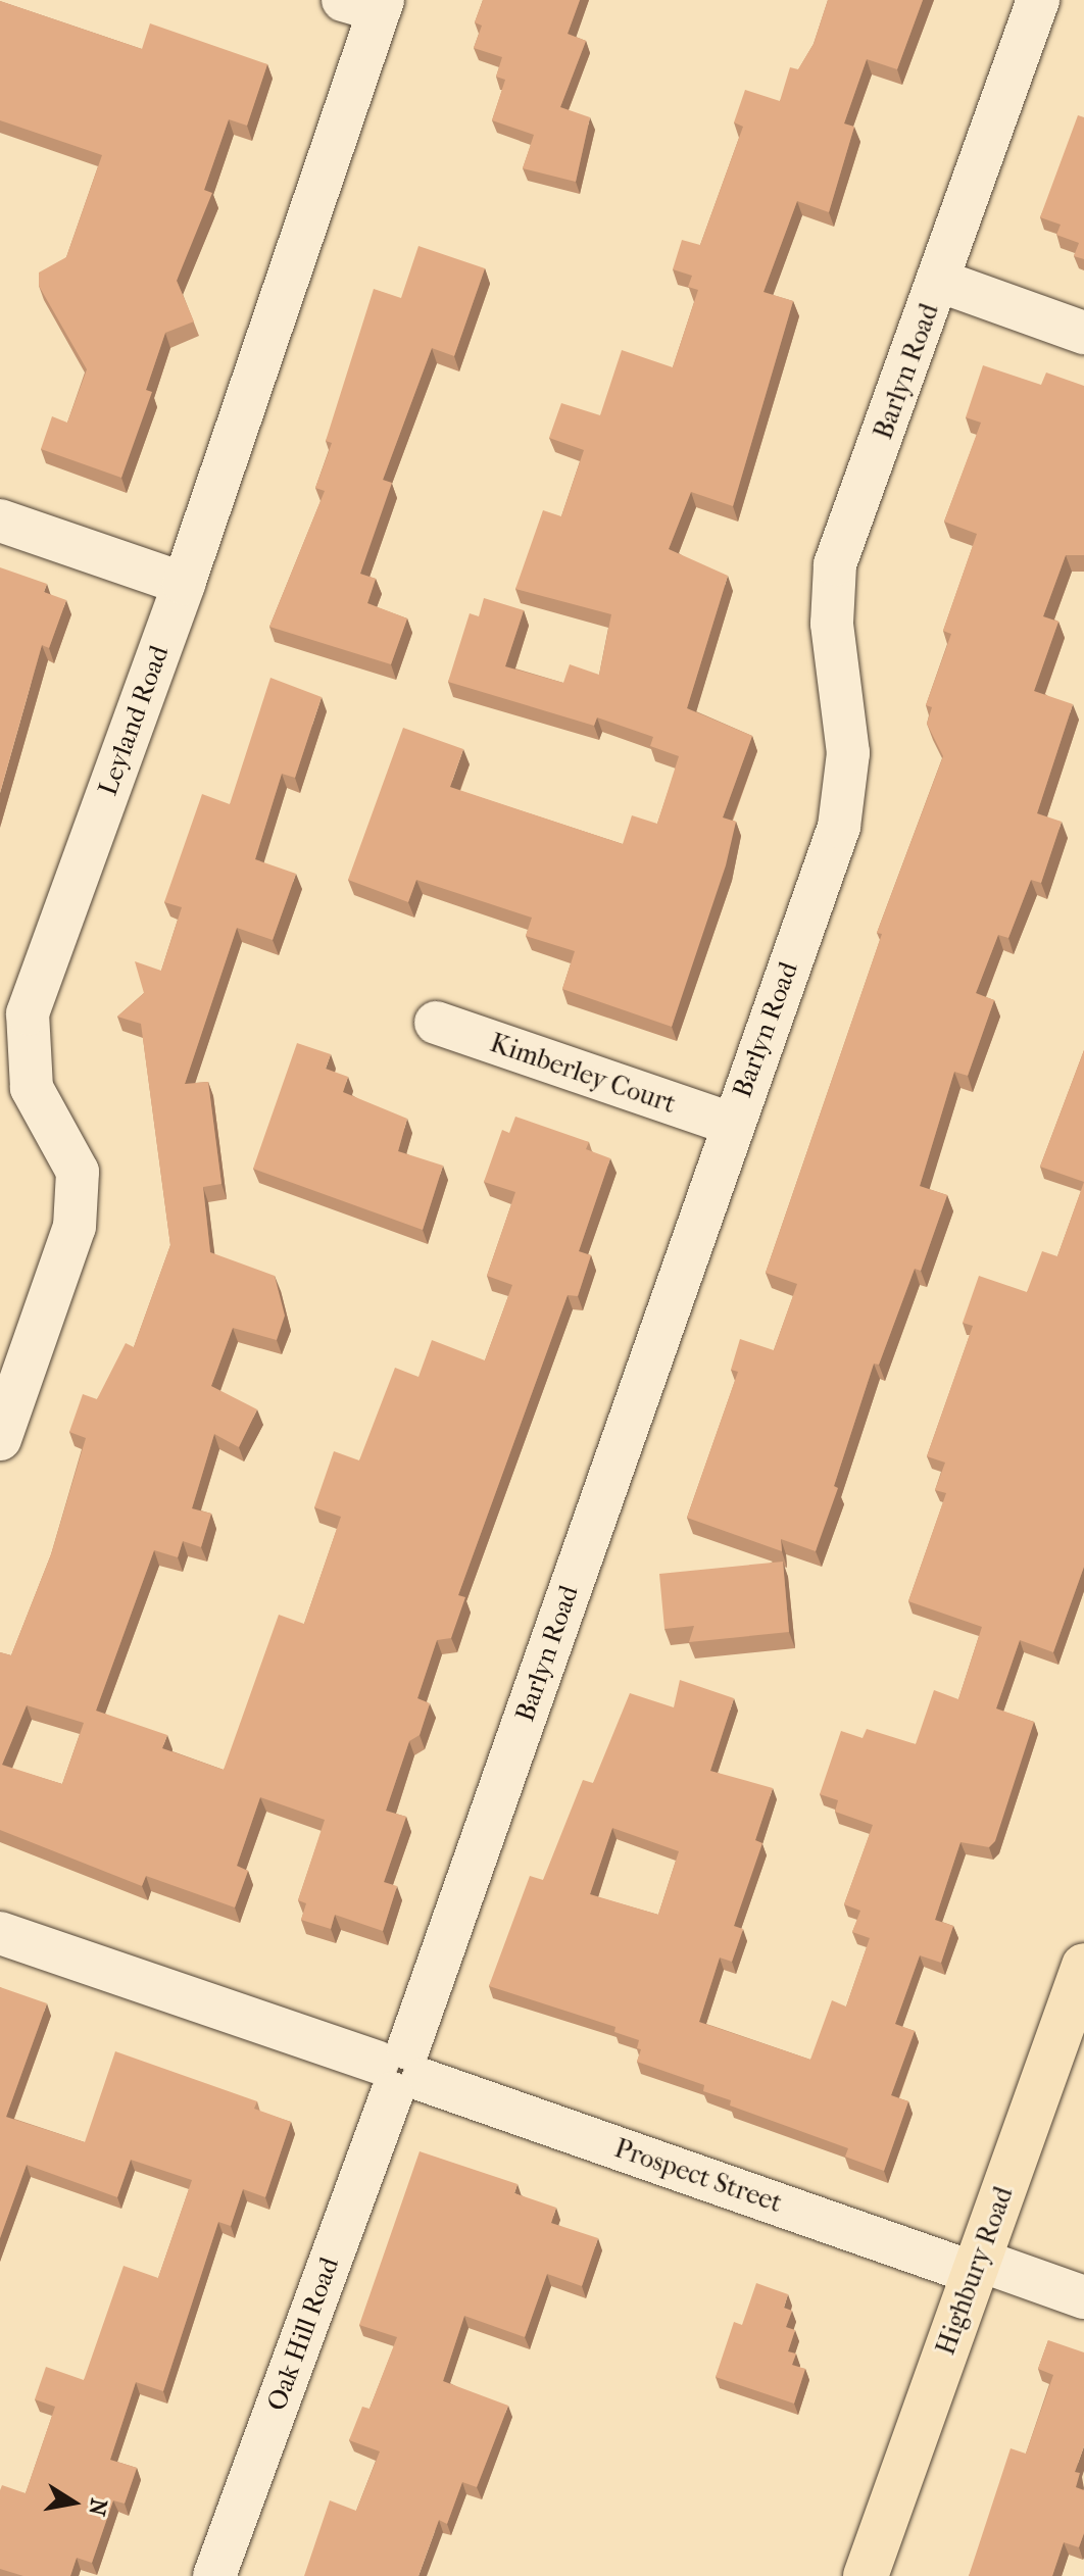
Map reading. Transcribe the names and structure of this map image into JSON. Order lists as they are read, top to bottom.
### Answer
{
  "streets": {
    "main road": ["Highbury Road"],
    "street": [
      "Barlyn Road",
      "Leyland Road",
      "Kimberley Court",
      "Prospect Street",
      "Oak Hill Road"
    ]
  },
  "crossings": [
    ["Barlyn Road", "Kimberley Court"],
    ["Barlyn Road", "Prospect Street"],
    ["Barlyn Road", "Oak Hill Road"],
    ["Prospect Street", "Highbury Road"],
    ["Prospect Street", "Oak Hill Road"]
  ],
  "north": "right"
}
